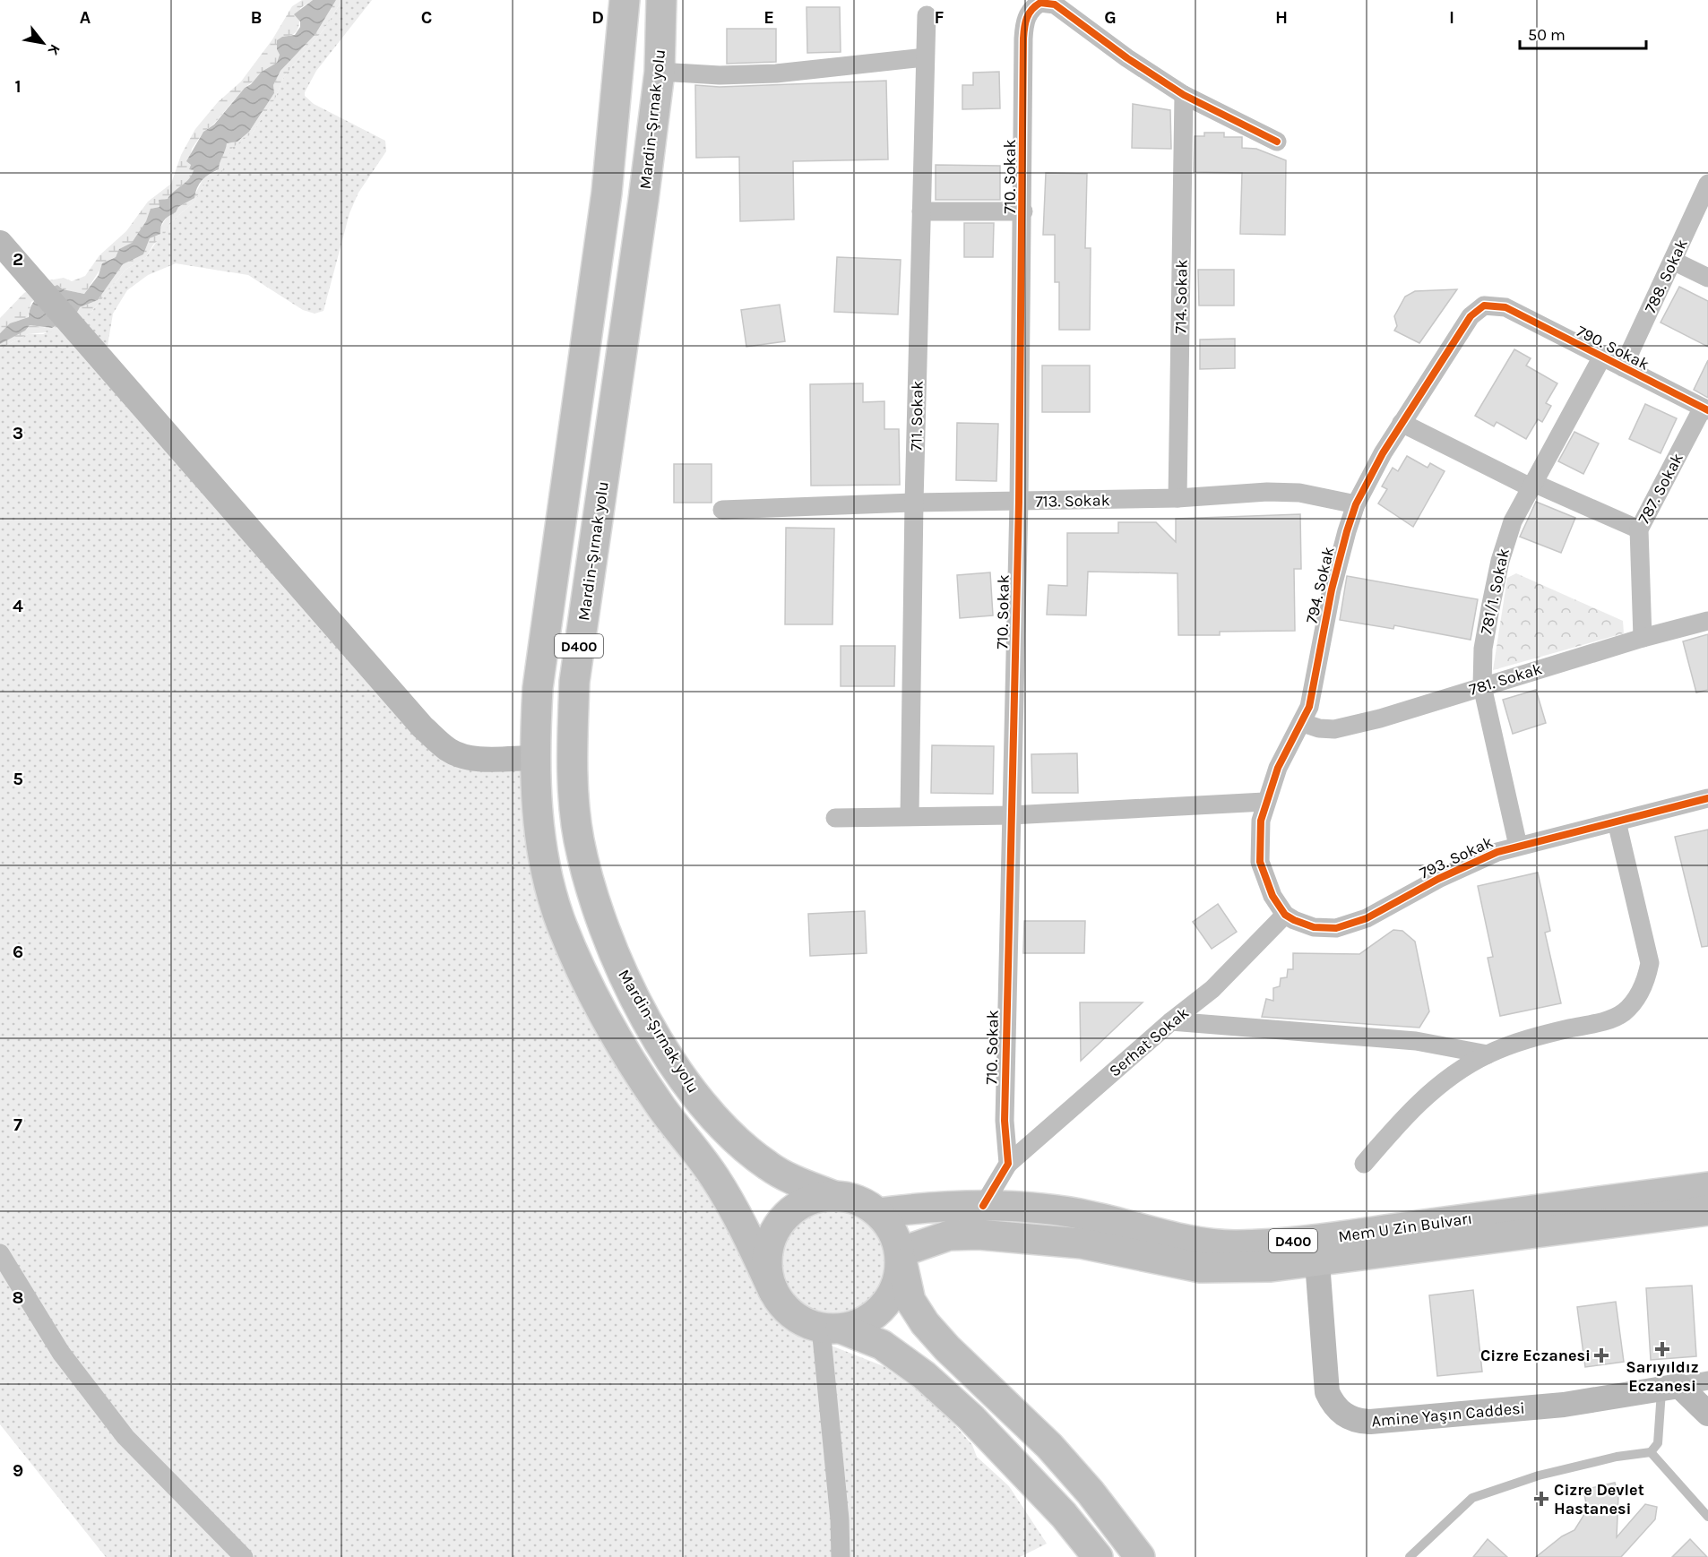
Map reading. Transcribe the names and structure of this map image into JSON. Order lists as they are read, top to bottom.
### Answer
{
  "streets": {
    "main road": ["Mardin-Şırnak yolu", "D400", "Mem U Zin Bulvarı"],
    "street": [
      "710. Sokak",
      "788. Sokak",
      "714. Sokak",
      "790. Sokak",
      "711. Sokak",
      "787. Sokak",
      "713. Sokak",
      "794. Sokak",
      "781/1. Sokak",
      "781. Sokak",
      "793. Sokak",
      "Serhat Sokak",
      "Amine Yaşın Caddesi"
    ]
  },
  "crossings": [
    ["Mardin-Şırnak yolu", "Mem U Zin Bulvarı"],
    ["710. Sokak", "714. Sokak"],
    ["710. Sokak", "713. Sokak"],
    ["710. Sokak", "Serhat Sokak"],
    ["788. Sokak", "790. Sokak"],
    ["714. Sokak", "713. Sokak"],
    ["790. Sokak", "787. Sokak"],
    ["790. Sokak", "794. Sokak"],
    ["790. Sokak", "781/1. Sokak"],
    ["711. Sokak", "713. Sokak"],
    ["787. Sokak", "781. Sokak"],
    ["713. Sokak", "794. Sokak"],
    ["794. Sokak", "781. Sokak"],
    ["794. Sokak", "793. Sokak"],
    ["794. Sokak", "Serhat Sokak"],
    ["781/1. Sokak", "781. Sokak"],
    ["781/1. Sokak", "793. Sokak"],
    ["793. Sokak", "Serhat Sokak"],
    ["Mem U Zin Bulvarı", "Amine Yaşın Caddesi"]
  ],
  "places": {
    "health": ["Sarıyıldız Eczanesi", "Cizre Eczanesi", "Cizre Devlet Hastanesi"]
  },
  "scale_bar": "50 m",
  "north": "bottom right",
  "grid": {
    "columns": [
      "A",
      "B",
      "C",
      "D",
      "E",
      "F",
      "G",
      "H",
      "I"
    ],
    "rows": [
      "1",
      "2",
      "3",
      "4",
      "5",
      "6",
      "7",
      "8",
      "9"
    ]
  }
}
